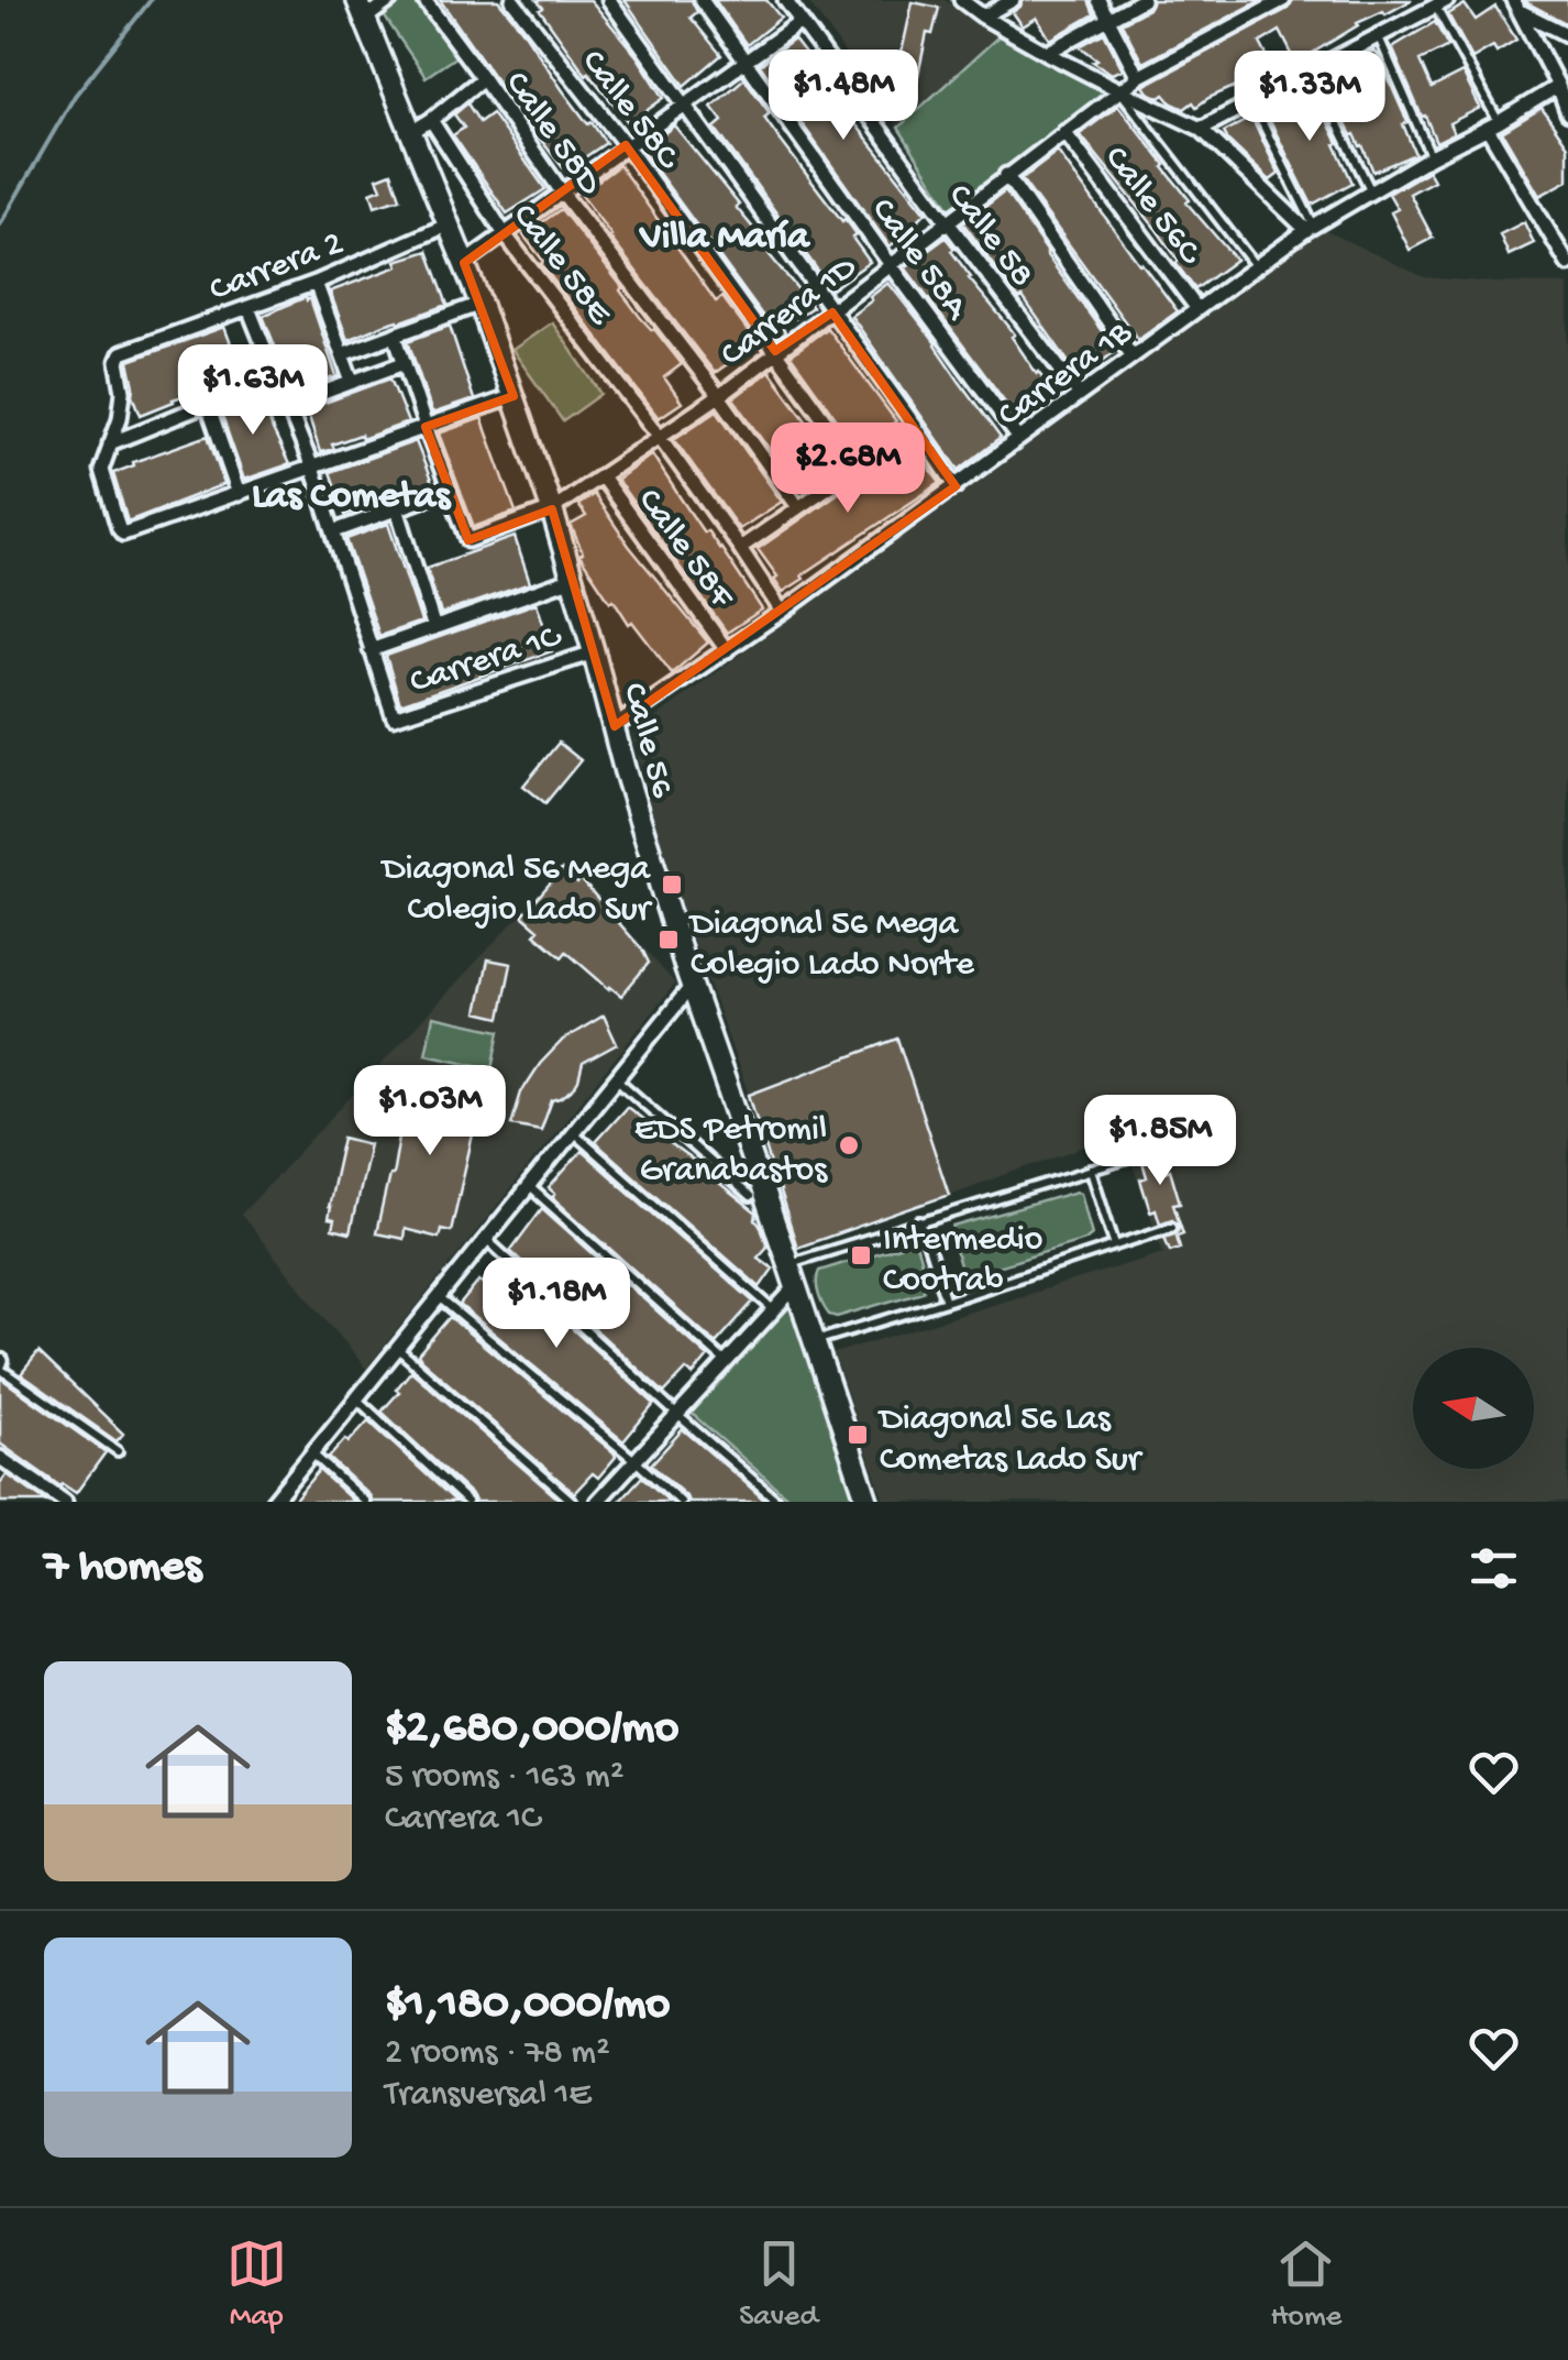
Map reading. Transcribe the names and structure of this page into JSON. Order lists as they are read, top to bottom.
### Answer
{
  "streets": {
    "main road": ["Calle 56"],
    "street": [
      "Calle 58C",
      "Calle 58D",
      "Calle 56C",
      "Calle 58",
      "Calle 58A",
      "Calle 58E",
      "Carrera 2",
      "Carrera 1D",
      "Carrera 1B",
      "Calle 58F",
      "Carrera 1C"
    ]
  },
  "crossings": [
    ["Calle 58C", "Carrera 1D"],
    ["Calle 58D", "Carrera 1D"],
    ["Calle 56C", "Carrera 1D"],
    ["Calle 56C", "Carrera 1B"],
    ["Calle 58", "Carrera 1D"],
    ["Calle 58", "Carrera 1B"],
    ["Calle 58A", "Carrera 1D"],
    ["Calle 58A", "Carrera 1B"],
    ["Calle 58E", "Carrera 1D"],
    ["Carrera 2", "Calle 56"],
    ["Carrera 1D", "Calle 58F"],
    ["Carrera 1D", "Calle 56"],
    ["Carrera 1B", "Calle 58F"],
    ["Carrera 1B", "Calle 56"],
    ["Carrera 1C", "Calle 56"]
  ],
  "districts": ["Villa María", "Las Cometas"],
  "places": {
    "transit": [
      "Diagonal 56 Mega Colegio Lado Sur",
      "Diagonal 56 Mega Colegio Lado Norte",
      "Intermedio Cootrab",
      "Diagonal 56 Las Cometas Lado Sur"
    ],
    "other": ["EDS Petromil Granabastos"]
  },
  "north": "left",
  "page": {
    "price": [
      "$1.48M",
      "$1.33M",
      "$1.63M",
      "$2.68M",
      "$1.03M",
      "$1.85M",
      "$1.18M"
    ],
    "heading": "7 homes",
    "list": [
      {
        "name": "$2,680,000/mo",
        "note": "5 rooms · 163 m² · Carrera 1C"
      },
      {
        "name": "$1,180,000/mo",
        "note": "2 rooms · 78 m² · Transversal 1E"
      }
    ],
    "tabs": ["Map", "Saved", "Home"]
  }
}
